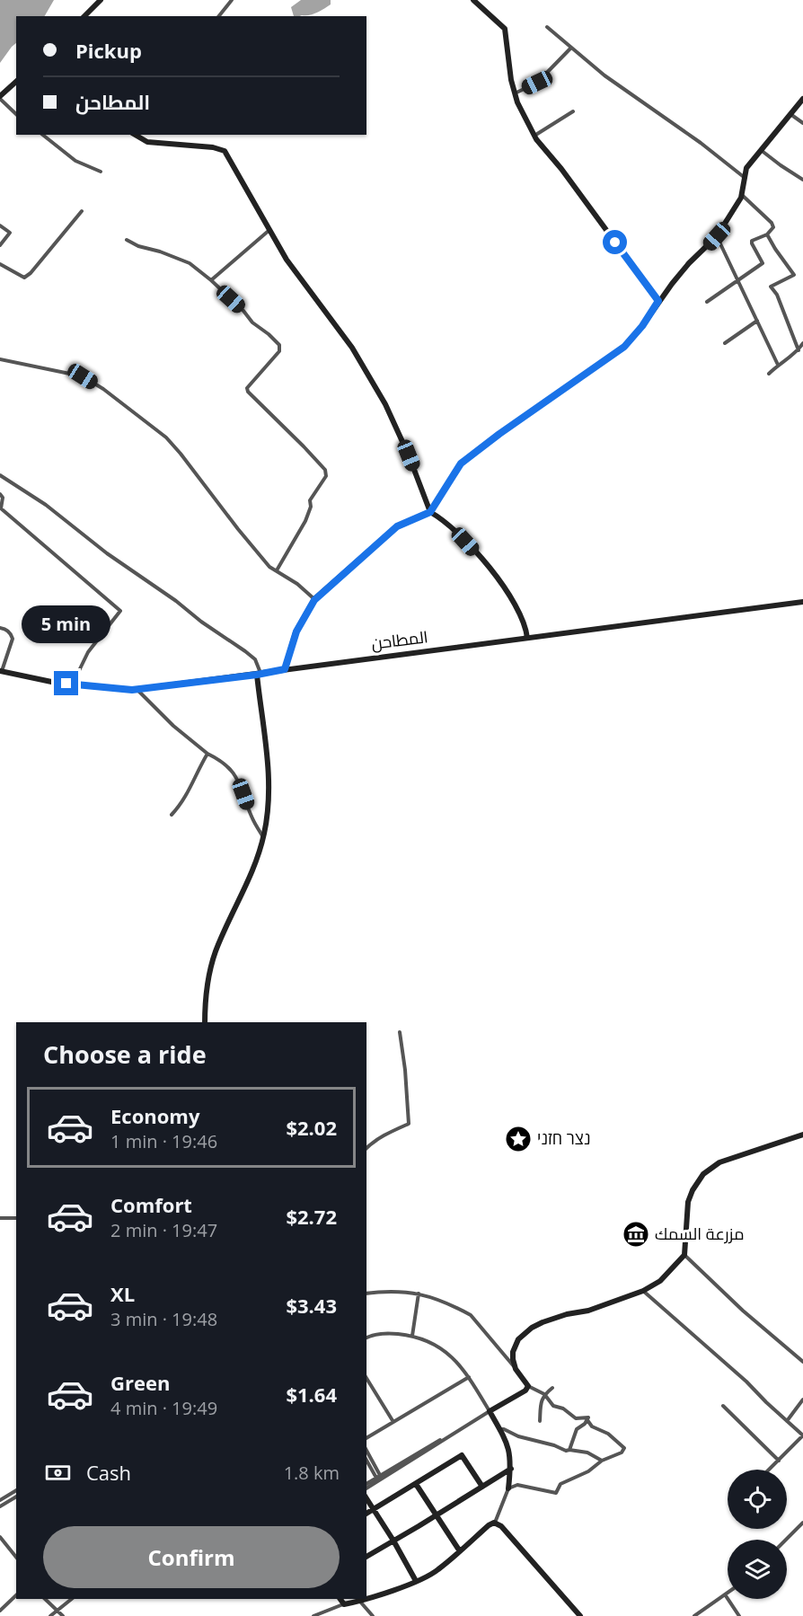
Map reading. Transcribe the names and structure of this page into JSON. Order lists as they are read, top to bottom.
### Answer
{
  "streets": {
    "street": ["المطاحن"]
  },
  "places": {
    "place": ["נצר חזני"],
    "museum": ["مزرعة السمك"]
  },
  "page": {
    "banner": ["Pickup", "المطاحن"],
    "bubble": "5 min",
    "heading": "Choose a ride",
    "list": [
      {
        "name": "Economy",
        "note": "1 min · 19:46",
        "value": "$2.02"
      },
      {
        "name": "Comfort",
        "note": "2 min · 19:47",
        "value": "$2.72"
      },
      {
        "name": "XL",
        "note": "3 min · 19:48",
        "value": "$3.43"
      },
      {
        "name": "Green",
        "note": "4 min · 19:49",
        "value": "$1.64"
      }
    ],
    "pay": ["Cash", "1.8 km"],
    "buttons": "Confirm"
  }
}
